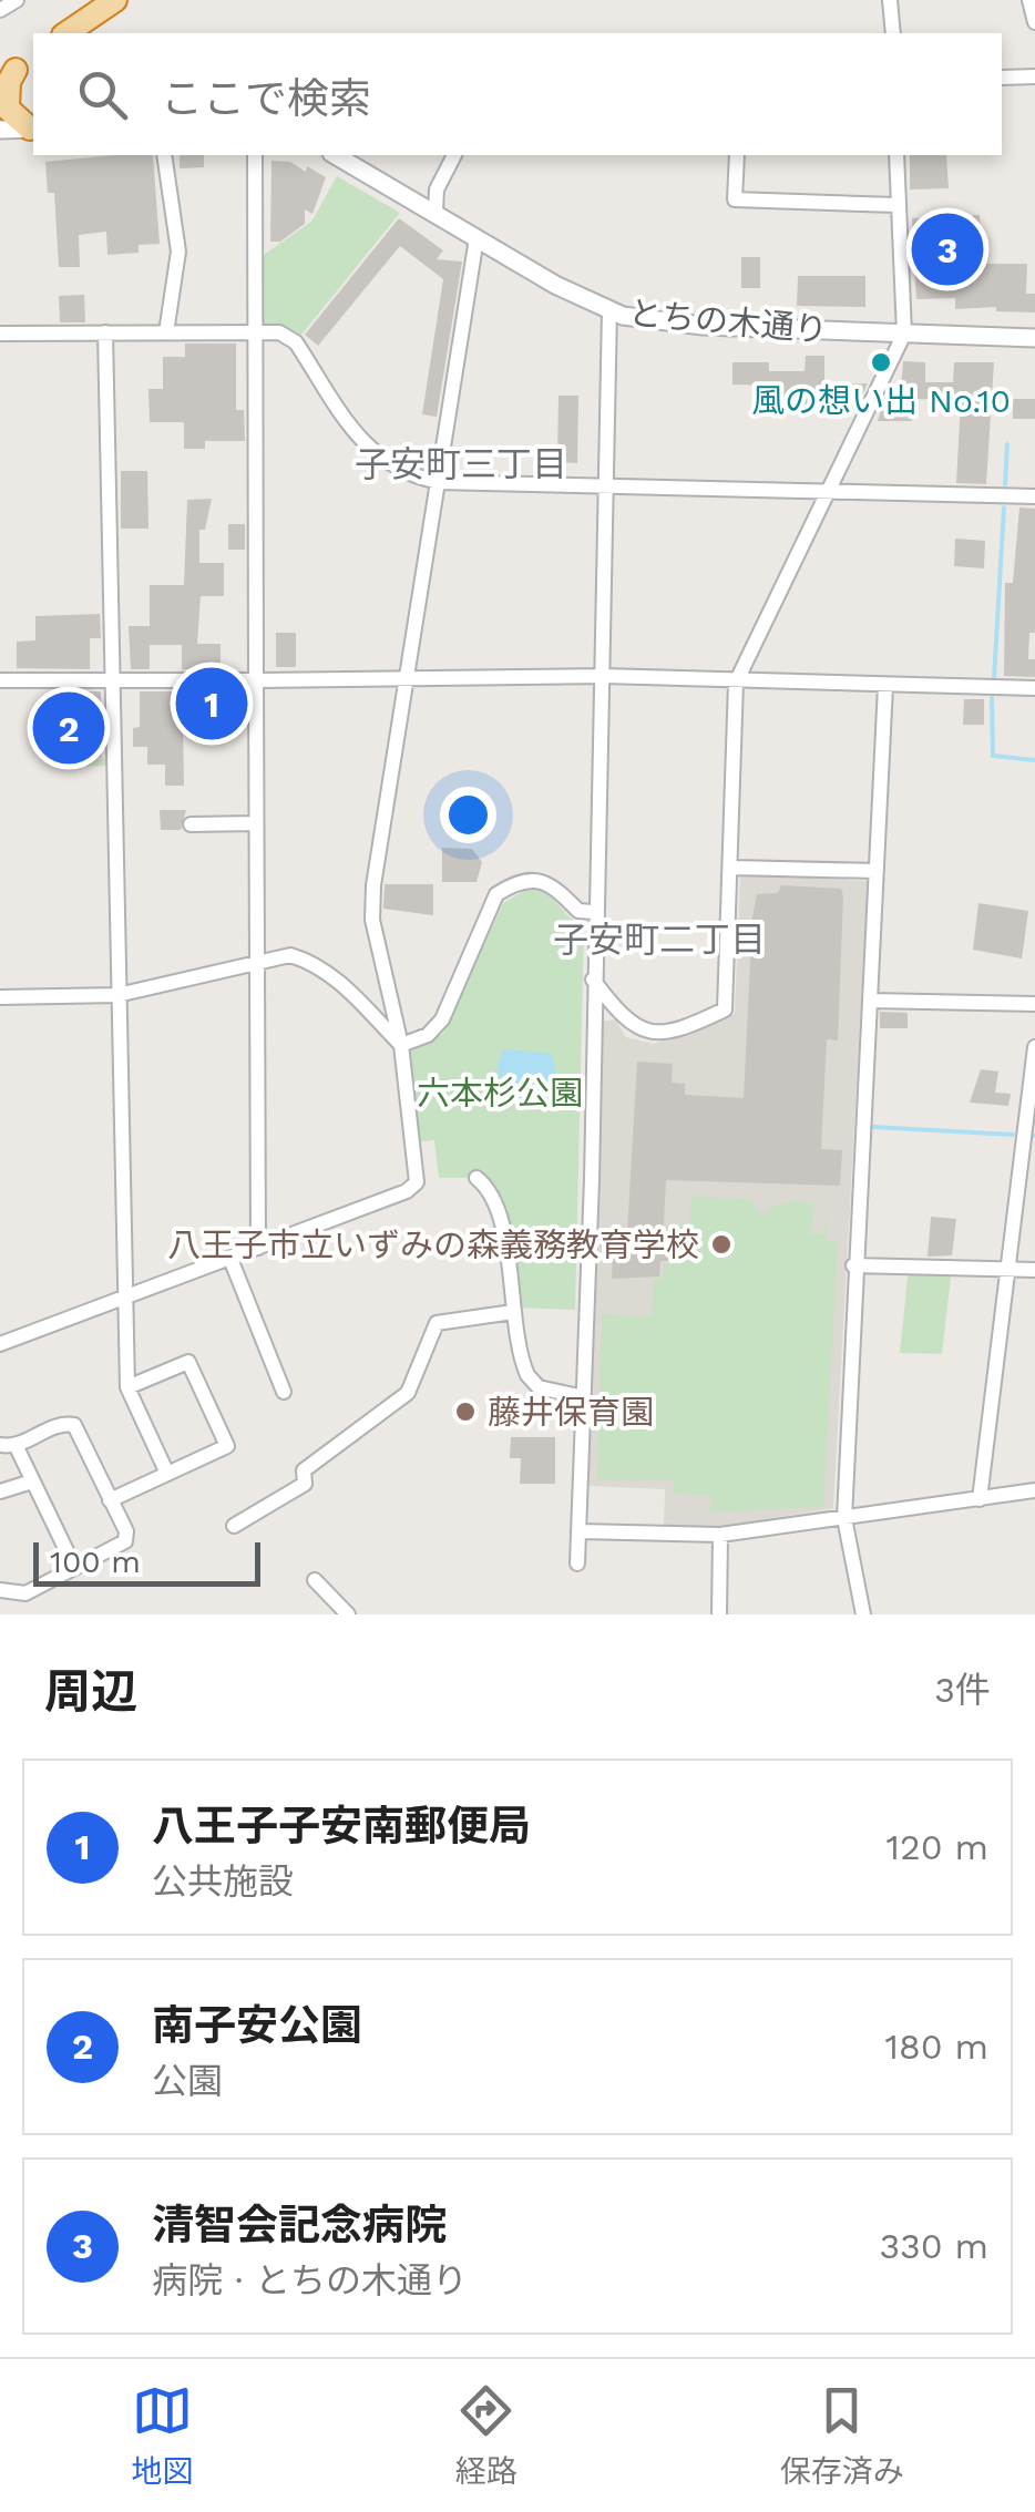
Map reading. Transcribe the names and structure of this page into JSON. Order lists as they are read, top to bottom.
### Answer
{
  "streets": {
    "street": ["とちの木通り"]
  },
  "districts": ["子安町三丁目", "子安町二丁目"],
  "parks": ["六本杉公園"],
  "places": ["風の想い出 No.10", "八王子市立いずみの森義務教育学校", "藤井保育園"],
  "scale_bar": "100 m",
  "page": {
    "search": "ここで検索",
    "pins": ["3", "1", "2"],
    "scale": "100 m",
    "heading": ["周辺", "3件"],
    "list": [
      {
        "mark": "1",
        "name": "八王子子安南郵便局",
        "note": "公共施設",
        "value": "120 m"
      },
      {
        "mark": "2",
        "name": "南子安公園",
        "note": "公園",
        "value": "180 m"
      },
      {
        "mark": "3",
        "name": "清智会記念病院",
        "note": "病院 · とちの木通り",
        "value": "330 m"
      }
    ],
    "nav": ["地図", "経路", "保存済み"]
  }
}
